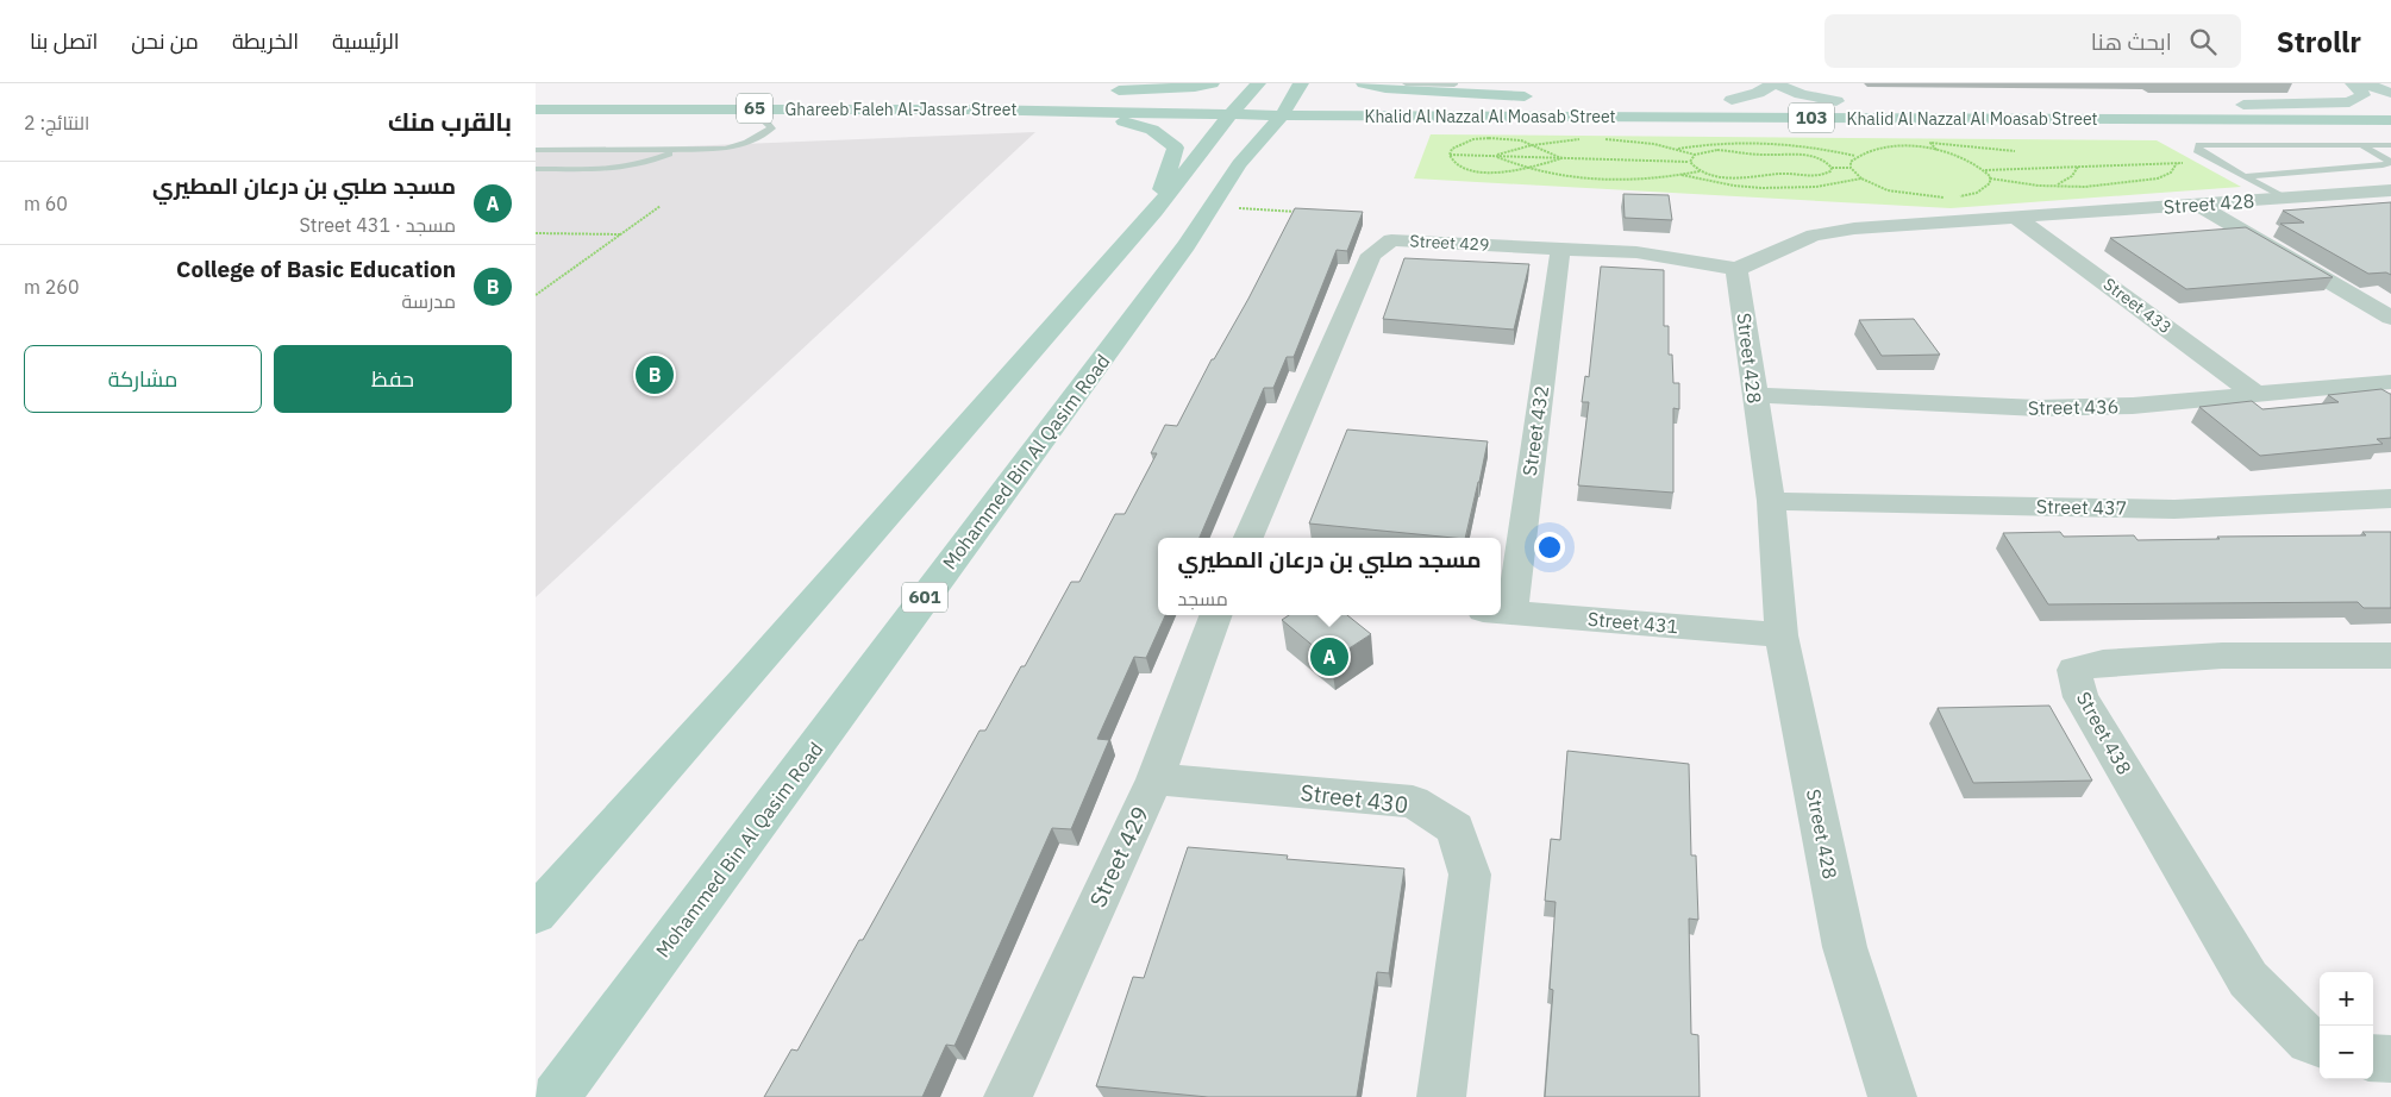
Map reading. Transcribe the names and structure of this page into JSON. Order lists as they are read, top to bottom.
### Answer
{
  "streets": {
    "main road": [
      "65",
      "Ghareeb Faleh Al-Jassar Street",
      "Khalid Al Nazzal Al Moasab Street",
      "103",
      "Mohammed Bin Al Qasim Road",
      "601"
    ],
    "street": [
      "Street 428",
      "Street 429",
      "Street 433",
      "Street 436",
      "Street 432",
      "Street 437",
      "Street 431",
      "Street 438",
      "Street 430"
    ]
  },
  "crossings": [
    ["Ghareeb Faleh Al-Jassar Street", "Khalid Al Nazzal Al Moasab Street"],
    ["Ghareeb Faleh Al-Jassar Street", "Mohammed Bin Al Qasim Road"],
    ["Khalid Al Nazzal Al Moasab Street", "Mohammed Bin Al Qasim Road"],
    ["Street 428", "Street 429"],
    ["Street 428", "Street 433"],
    ["Street 428", "Street 436"],
    ["Street 428", "Street 437"],
    ["Street 428", "Street 431"],
    ["Street 429", "Street 432"],
    ["Street 429", "Street 430"],
    ["Street 433", "Street 436"]
  ],
  "page": {
    "header": "Strollr",
    "search": "ابحث هنا",
    "nav": [
      "الرئيسية",
      "الخريطة",
      "من نحن",
      "اتصل بنا"
    ],
    "heading": ["بالقرب منك", "النتائج: 2"],
    "list": [
      {
        "mark": "A",
        "name": "مسجد صلبي بن درعان المطيري",
        "note": "مسجد · Street 431",
        "value": "60 m"
      },
      {
        "mark": "B",
        "name": "College of Basic Education",
        "note": "مدرسة",
        "value": "260 m"
      }
    ],
    "buttons": ["حفظ", "مشاركة"],
    "pins": ["B", "A"],
    "popup": ["مسجد صلبي بن درعان المطيري", "مسجد"],
    "map_buttons": ["+", "−"]
  }
}
